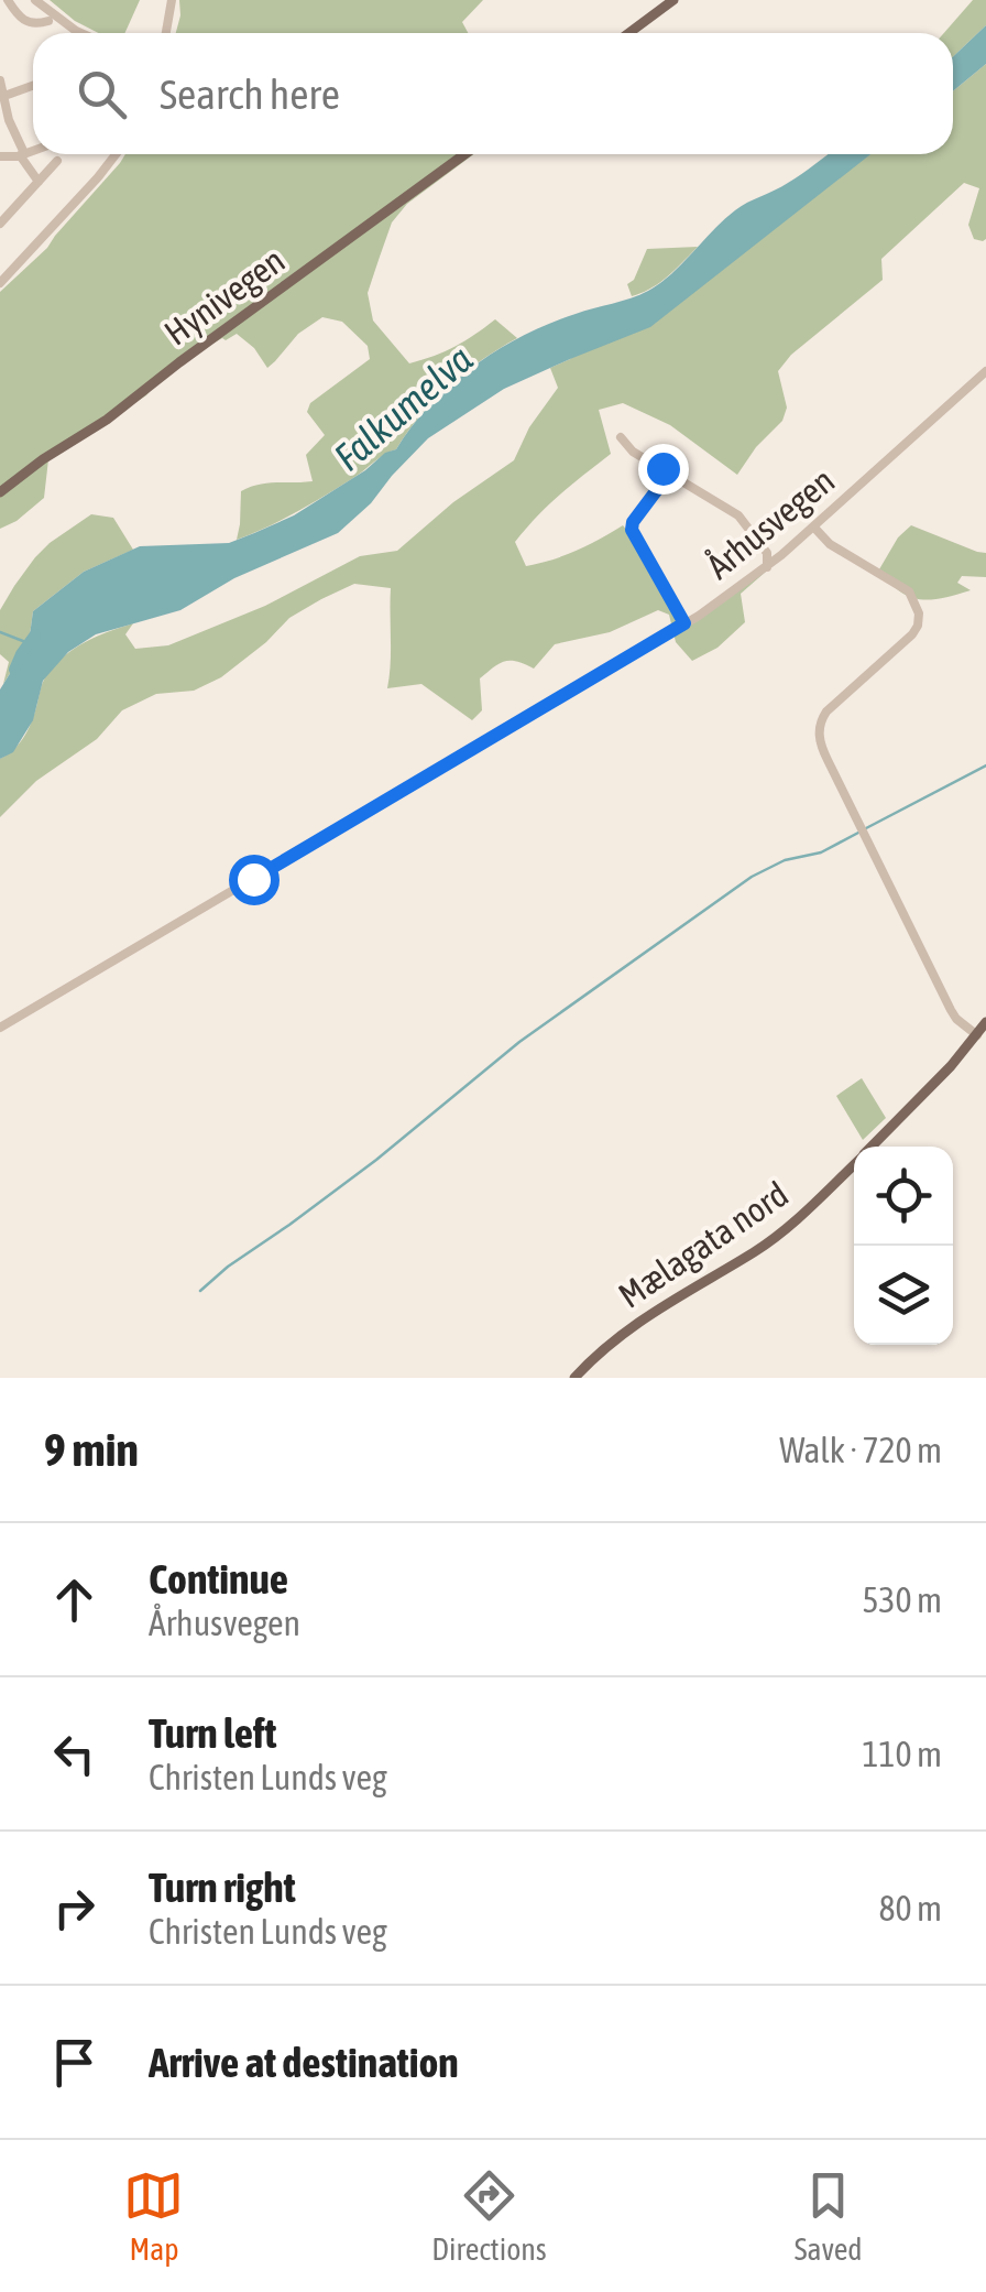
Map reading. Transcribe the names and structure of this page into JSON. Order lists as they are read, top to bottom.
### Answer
{
  "streets": {
    "main road": ["Hynivegen", "Mælagata nord"],
    "street": ["Århusvegen"]
  },
  "water": ["Falkumelva"],
  "page": {
    "search": "Search here",
    "heading": ["9 min", "Walk · 720 m"],
    "list": [
      ["Continue", "Århusvegen", "530 m"],
      ["Turn left", "Christen Lunds veg", "110 m"],
      ["Turn right", "Christen Lunds veg", "80 m"],
      "Arrive at destination"
    ],
    "nav": ["Map", "Directions", "Saved"]
  }
}
